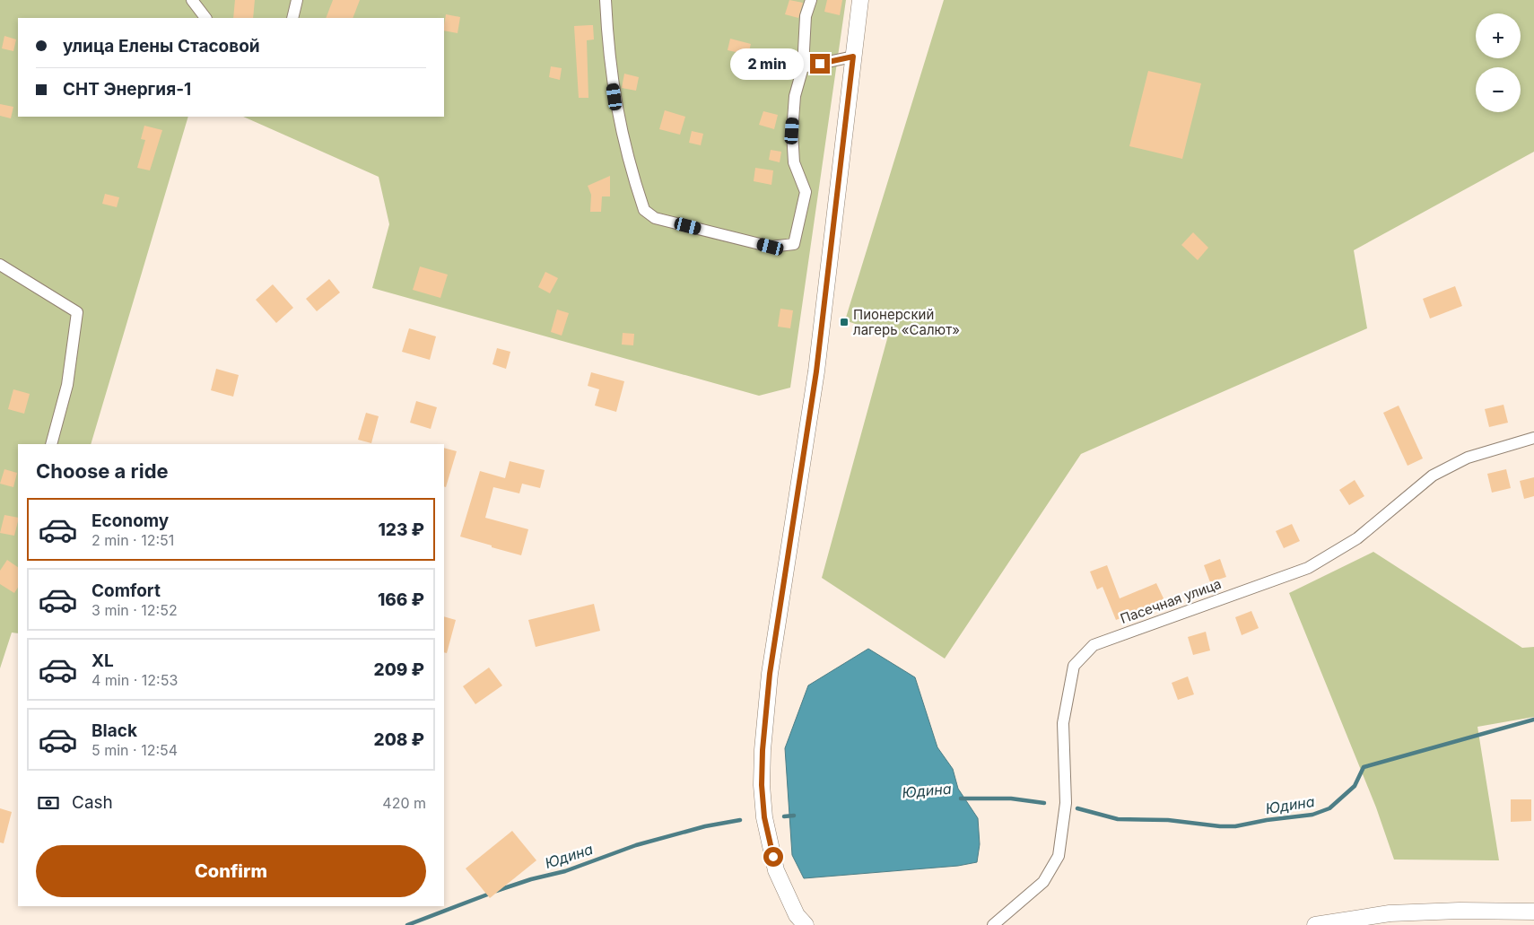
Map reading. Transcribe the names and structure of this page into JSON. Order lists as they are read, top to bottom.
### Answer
{
  "streets": {
    "street": ["Пасечная улица"]
  },
  "water": ["Юдина"],
  "places": {
    "transit": ["Пионерский лагерь «Салют»"]
  },
  "page": {
    "map_buttons": ["+", "−"],
    "banner": ["улица Елены Стасовой", "СНТ Энергия-1"],
    "bubble": "2 min",
    "heading": "Choose a ride",
    "list": [
      {
        "name": "Economy",
        "note": "2 min · 12:51",
        "value": "123 ₽"
      },
      {
        "name": "Comfort",
        "note": "3 min · 12:52",
        "value": "166 ₽"
      },
      {
        "name": "XL",
        "note": "4 min · 12:53",
        "value": "209 ₽"
      },
      {
        "name": "Black",
        "note": "5 min · 12:54",
        "value": "208 ₽"
      }
    ],
    "pay": ["Cash", "420 m"],
    "buttons": "Confirm"
  }
}
